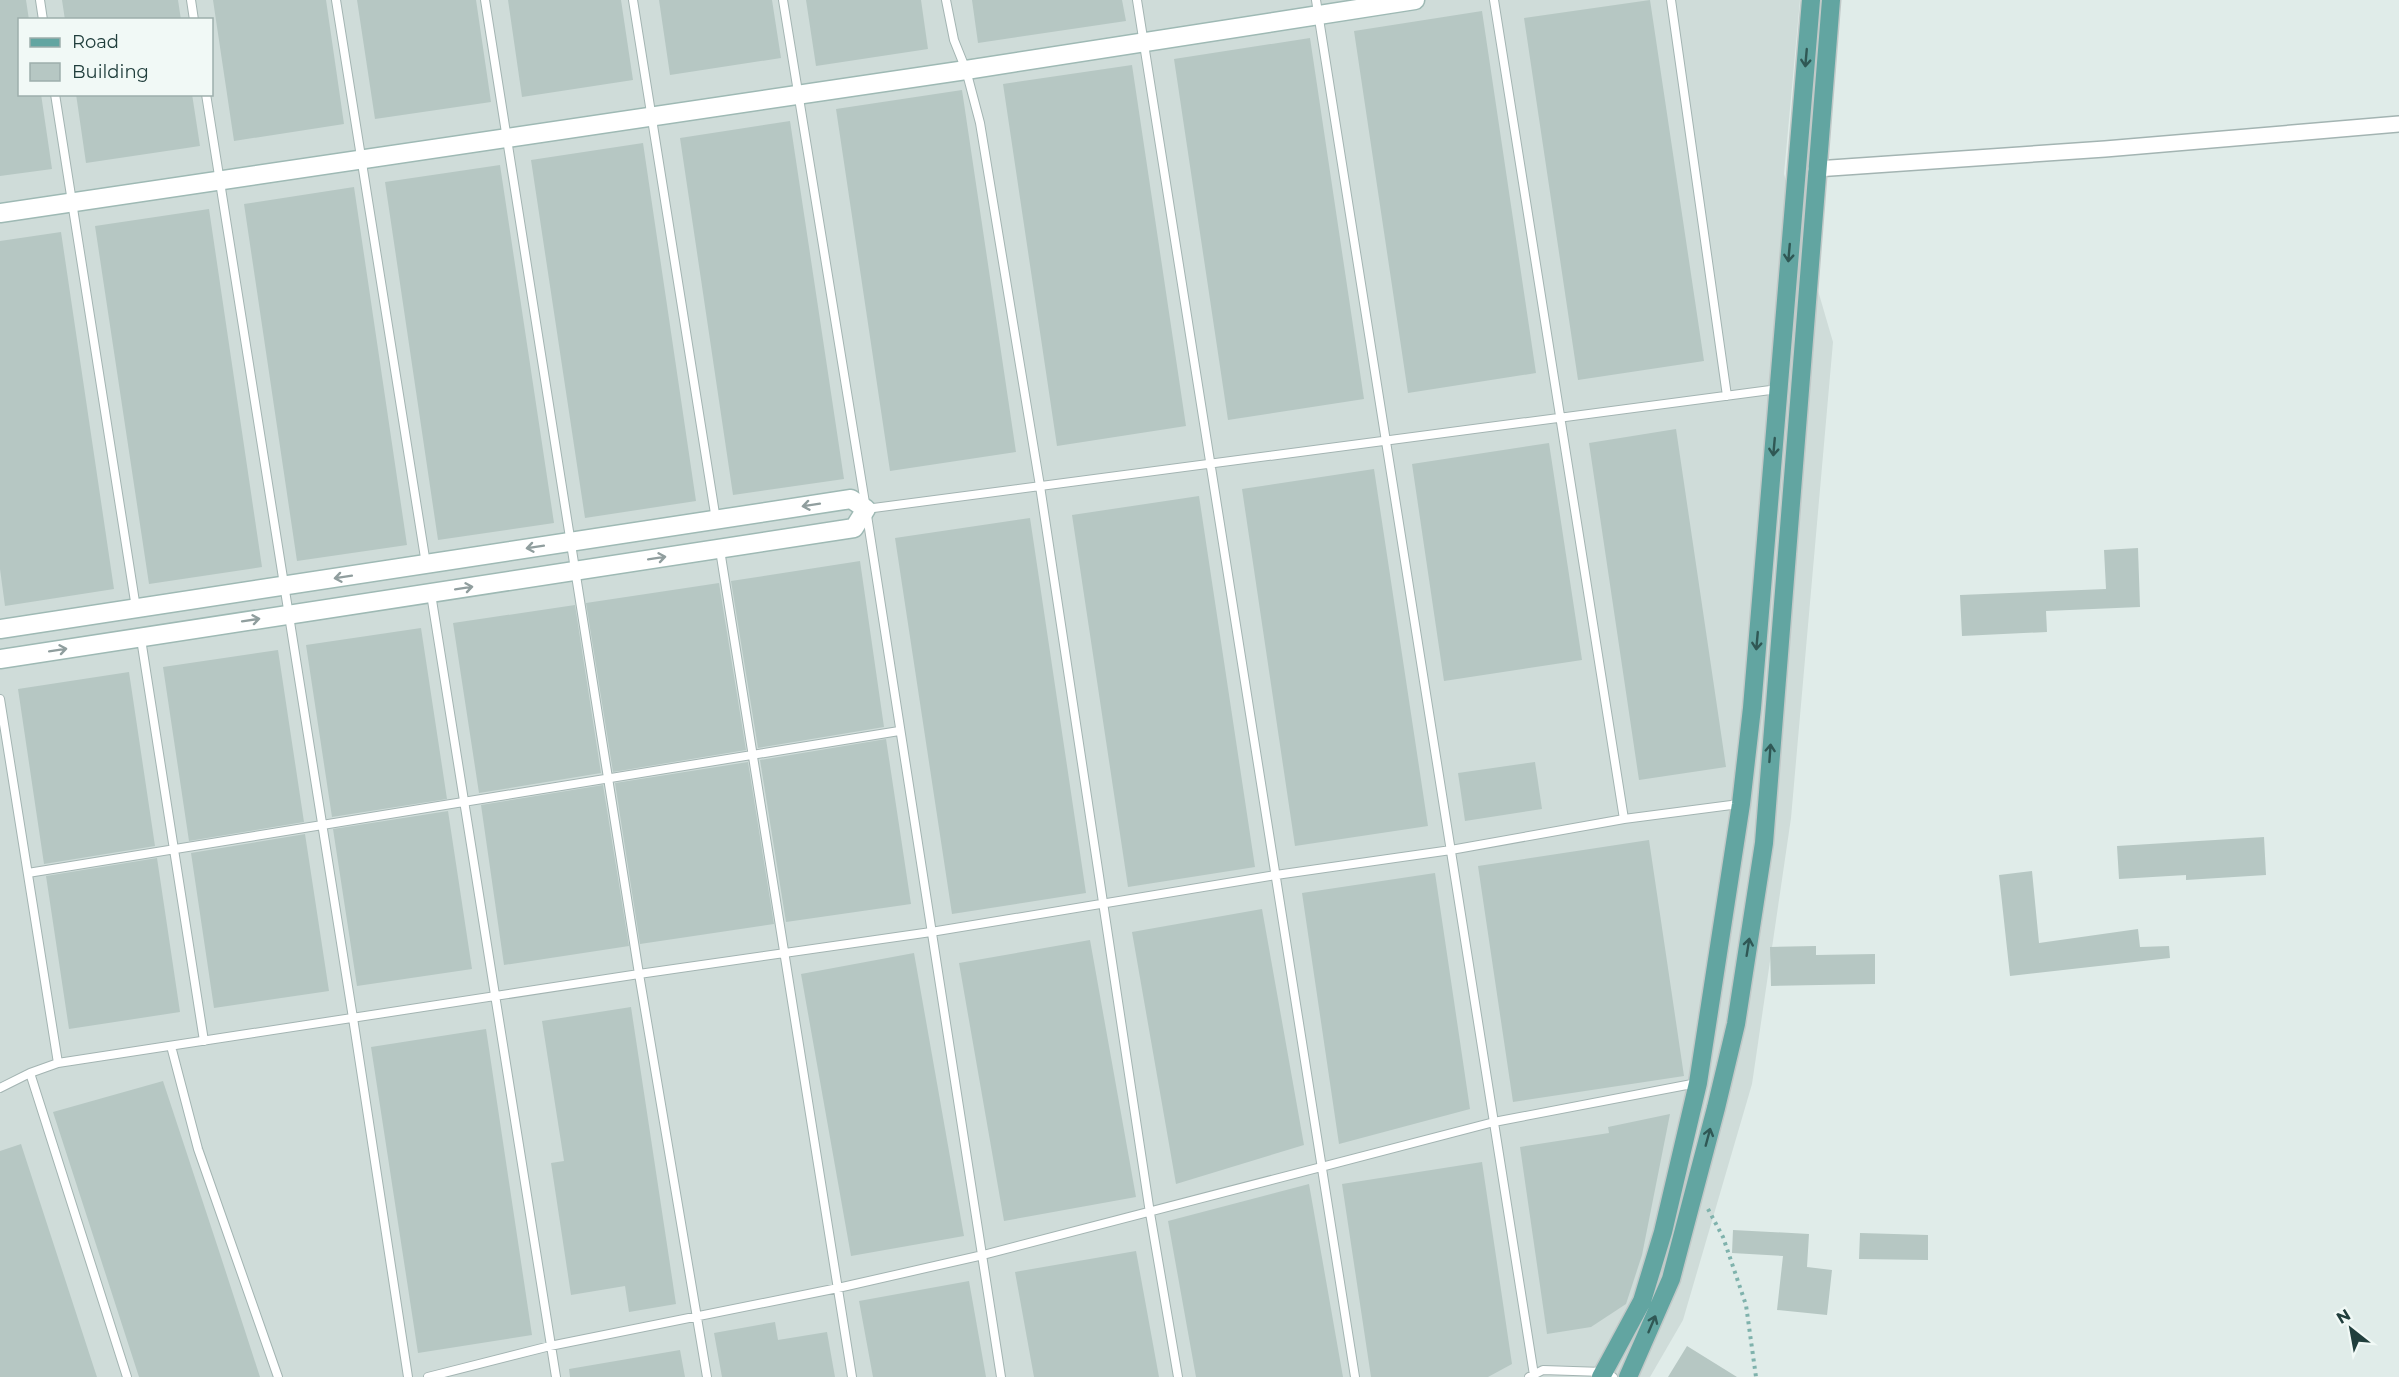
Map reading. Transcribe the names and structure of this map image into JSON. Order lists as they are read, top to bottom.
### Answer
{
  "legend": ["Road", "Building"],
  "north": "top left"
}
